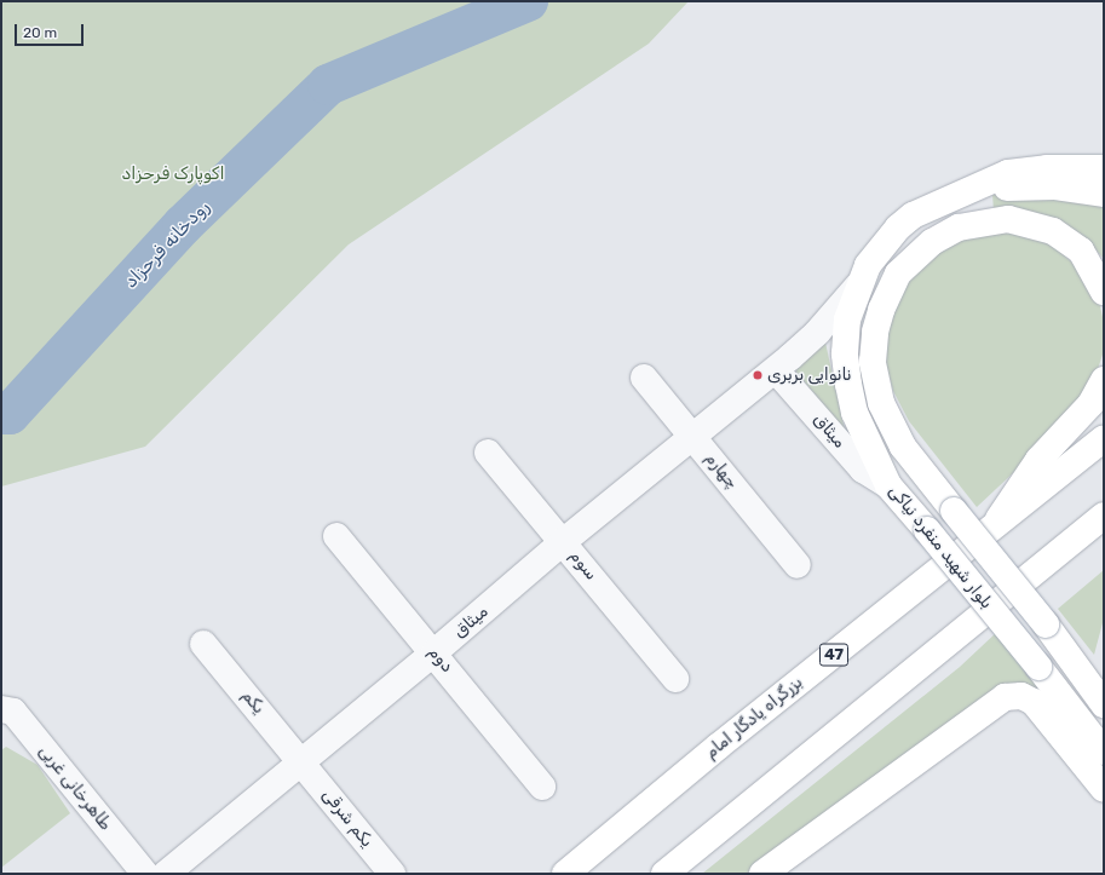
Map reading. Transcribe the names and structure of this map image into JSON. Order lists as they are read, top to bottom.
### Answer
{
  "streets": {
    "main road": ["بلوار شهید منفرد نیاکی", "47", "بزرگراه یادگار امام"],
    "street": [
      "میثاق",
      "چهارم",
      "سوم",
      "دوم",
      "یکم",
      "طاهرخانی غربی",
      "یکم شرقی"
    ]
  },
  "crossings": [
    ["میثاق", "چهارم"],
    ["میثاق", "بلوار شهید منفرد نیاکی"],
    ["میثاق", "سوم"],
    ["میثاق", "دوم"],
    ["میثاق", "یکم"],
    ["میثاق", "یکم شرقی"],
    ["یکم", "یکم شرقی"]
  ],
  "water": ["رودخانه فرحزاد"],
  "parks": ["اکوپارک فرحزاد"],
  "places": ["نانوایی بربری"],
  "scale_bar": "20 m"
}
